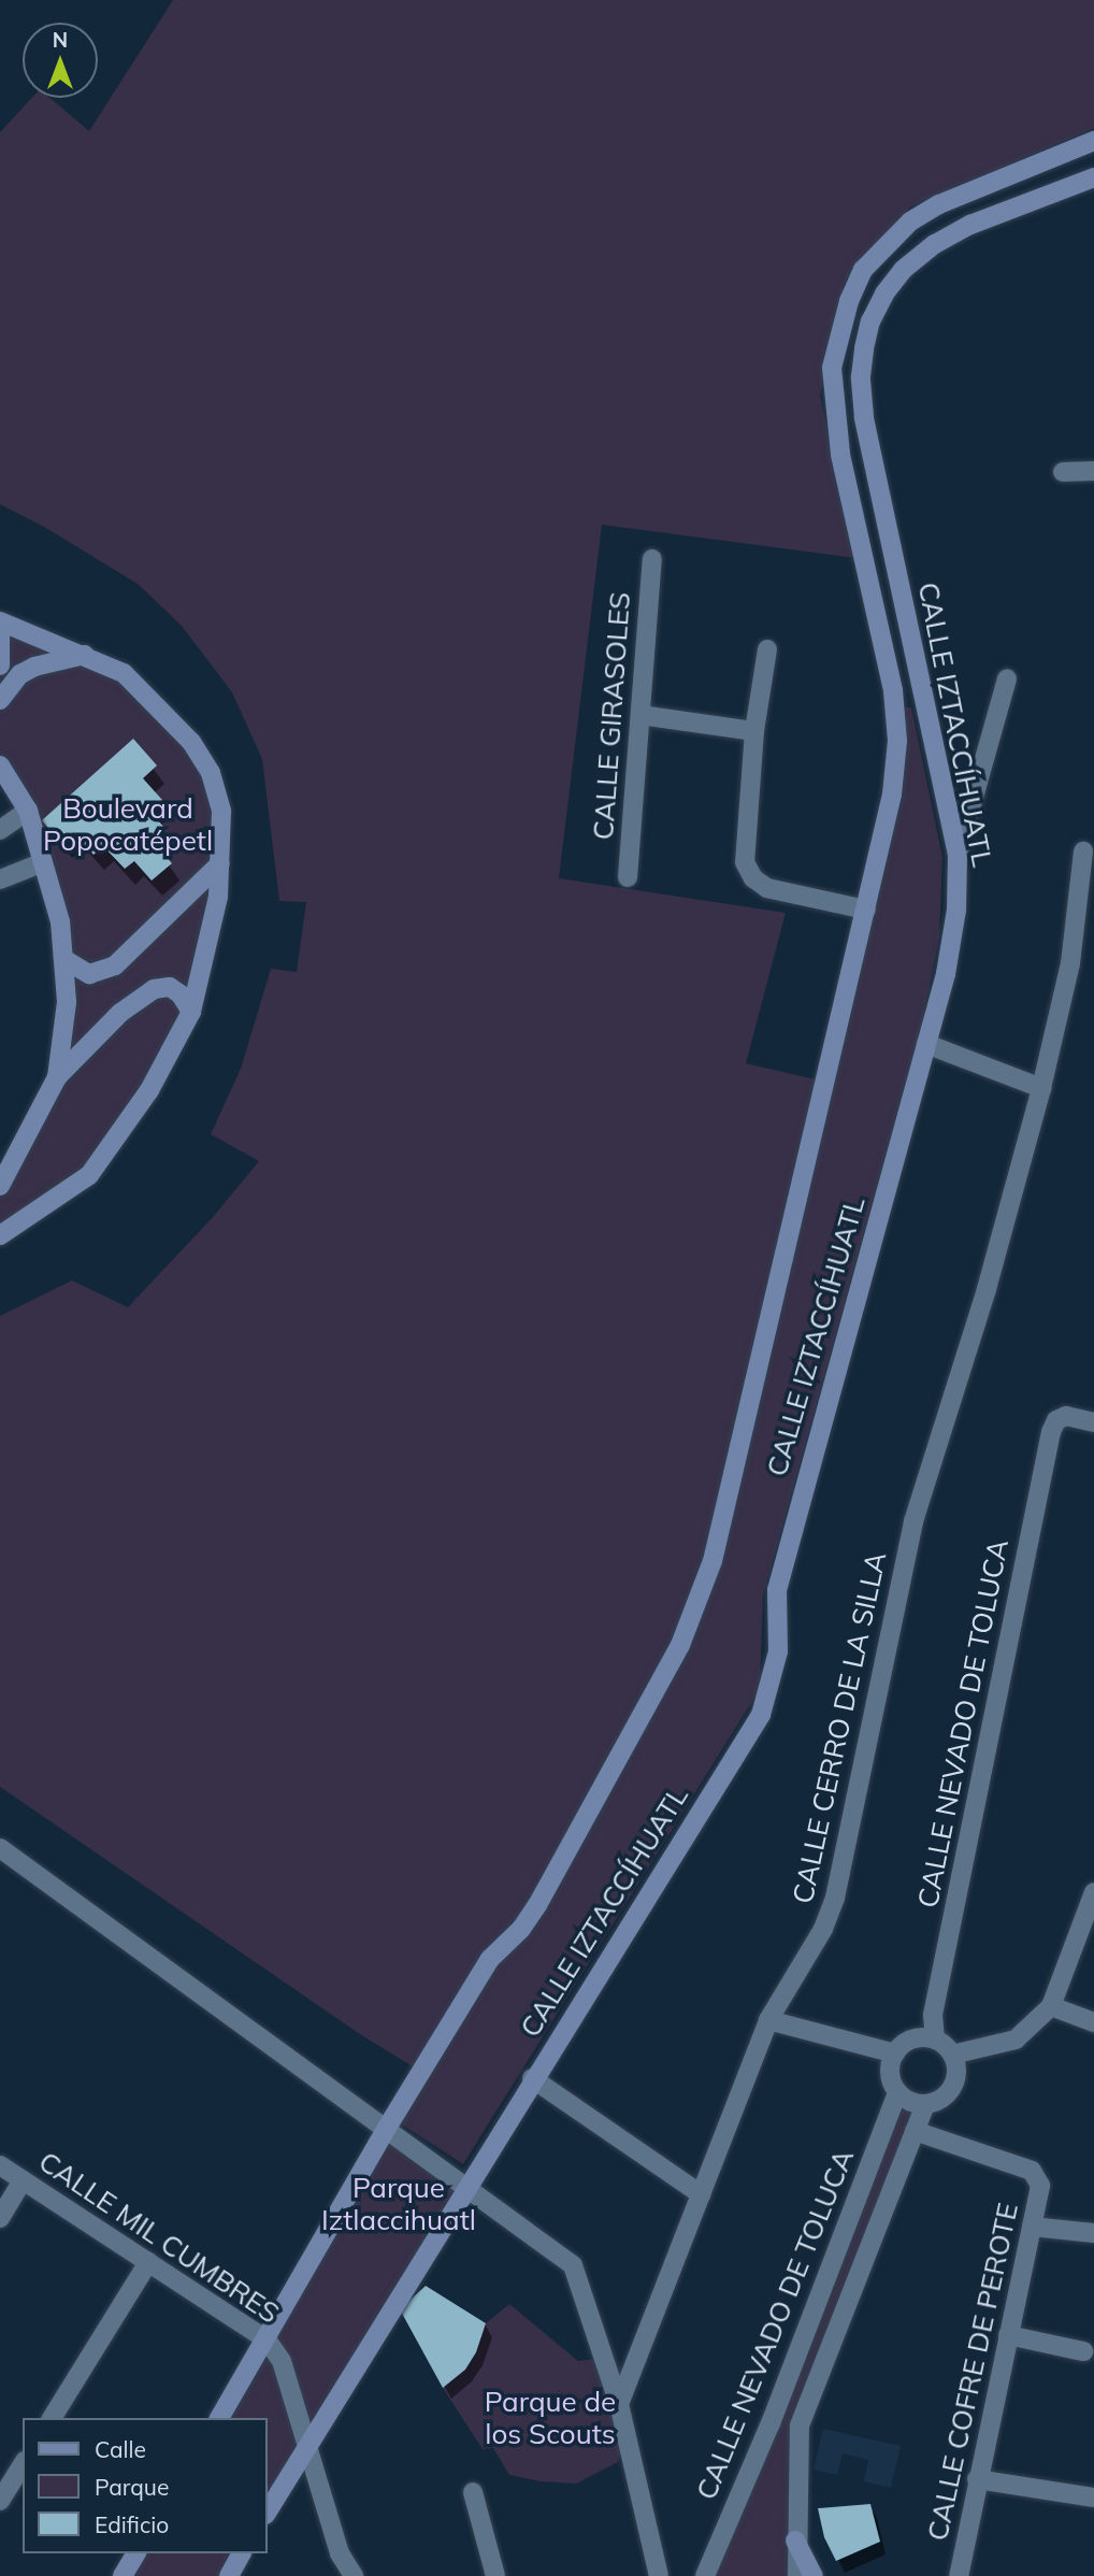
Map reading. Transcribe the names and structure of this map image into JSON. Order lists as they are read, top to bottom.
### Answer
{
  "streets": {
    "street": [
      "CALLE GIRASOLES",
      "CALLE IZTACCÍHUATL",
      "CALLE NEVADO DE TOLUCA",
      "CALLE CERRO DE LA SILLA",
      "CALLE MIL CUMBRES",
      "CALLE COFRE DE PEROTE"
    ]
  },
  "crossings": [
    ["CALLE IZTACCÍHUATL", "CALLE MIL CUMBRES"],
    ["CALLE NEVADO DE TOLUCA", "CALLE COFRE DE PEROTE"]
  ],
  "parks": ["Boulevard Popocatépetl", "Parque Iztlaccihuatl", "Parque de los Scouts"],
  "legend": ["Calle", "Parque", "Edificio"],
  "north": "top"
}
